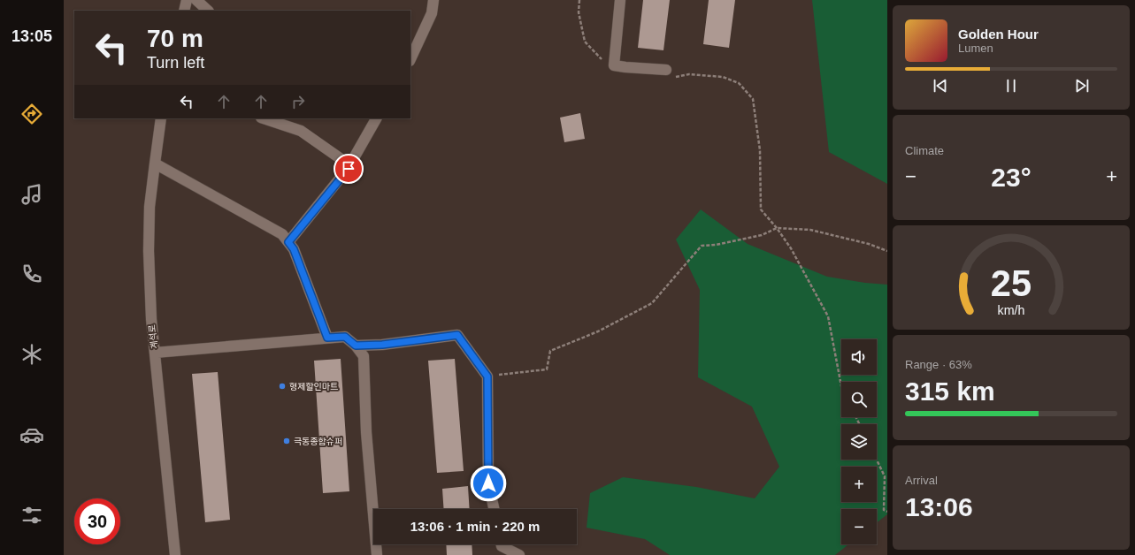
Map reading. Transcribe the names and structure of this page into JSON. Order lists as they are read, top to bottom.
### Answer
{
  "streets": {
    "street": ["계석로"]
  },
  "places": ["형제할인마트", "극동종합슈퍼"],
  "page": {
    "tabs": "13:05",
    "turn": ["70 m", "Turn left"],
    "song": ["Golden Hour", "Lumen"],
    "tile": [
      "Climate",
      ["Range · 63%", "315 km"],
      ["Arrival", "13:06"]
    ],
    "heat": ["−", "23°", "+"],
    "map_buttons": ["+", "−"],
    "limit": "30",
    "trip": "13:06 · 1 min · 220 m",
    "gauge": ["25", "km/h"]
  }
}
